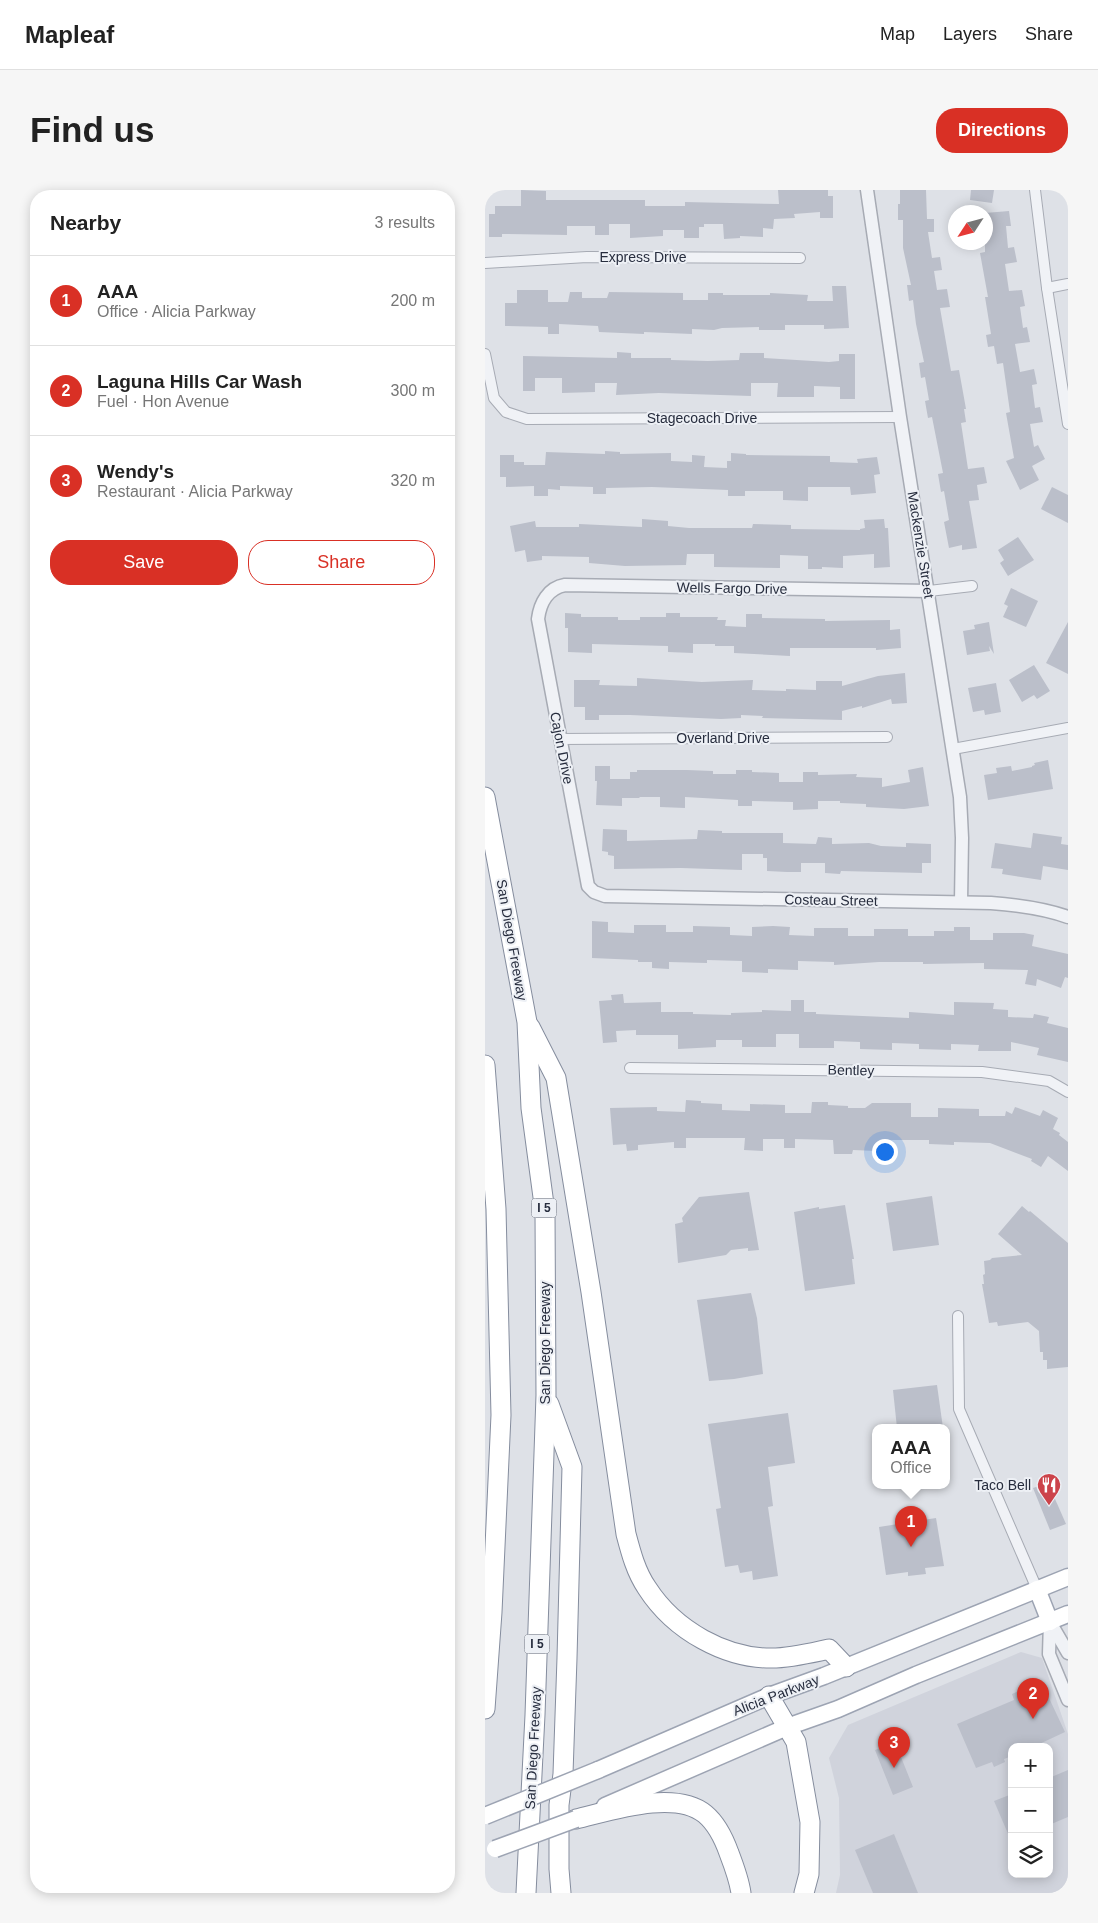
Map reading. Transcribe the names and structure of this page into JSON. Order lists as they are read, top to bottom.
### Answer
{
  "streets": {
    "highway": ["San Diego Freeway", "I 5"],
    "main road": ["Alicia Parkway"],
    "street": [
      "Express Drive",
      "Stagecoach Drive",
      "Mackenzie Street",
      "Wells Fargo Drive",
      "Overland Drive",
      "Cajon Drive",
      "Costeau Street",
      "Bentley"
    ]
  },
  "crossings": [
    ["Stagecoach Drive", "Mackenzie Street"],
    ["Mackenzie Street", "Wells Fargo Drive"],
    ["Mackenzie Street", "Costeau Street"],
    ["Wells Fargo Drive", "Cajon Drive"],
    ["Overland Drive", "Cajon Drive"],
    ["Cajon Drive", "Costeau Street"]
  ],
  "places": {
    "restaurant": ["Taco Bell"]
  },
  "north": "bottom left",
  "page": {
    "header": "Mapleaf",
    "nav": ["Map", "Layers", "Share"],
    "buttons": [
      "Directions",
      ["Save", "Share"]
    ],
    "title": "Find us",
    "heading": ["Nearby", "3 results"],
    "list": [
      {
        "mark": "1",
        "name": "AAA",
        "note": "Office · Alicia Parkway",
        "value": "200 m"
      },
      {
        "mark": "2",
        "name": "Laguna Hills Car Wash",
        "note": "Fuel · Hon Avenue",
        "value": "300 m"
      },
      {
        "mark": "3",
        "name": "Wendy's",
        "note": "Restaurant · Alicia Parkway",
        "value": "320 m"
      }
    ],
    "popup": ["AAA", "Office"],
    "pins": ["1", "2", "3"],
    "map_buttons": ["+", "−"]
  }
}
